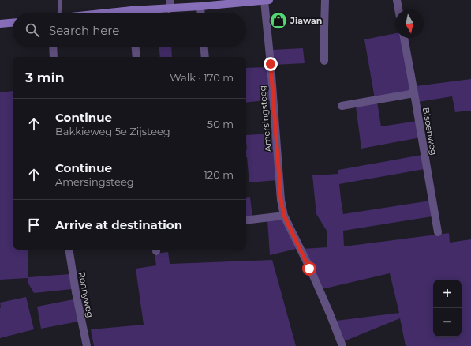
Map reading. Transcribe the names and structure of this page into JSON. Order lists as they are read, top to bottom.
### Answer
{
  "streets": {
    "street": ["Amersingsteeg", "Bisoenweg", "Ronnyweg"]
  },
  "places": {
    "shop": ["Jiawan"]
  },
  "north": "bottom",
  "page": {
    "search": "Search here",
    "heading": ["3 min", "Walk · 170 m"],
    "list": [
      ["Continue", "Bakkieweg 5e Zijsteeg", "50 m"],
      ["Continue", "Amersingsteeg", "120 m"],
      "Arrive at destination"
    ],
    "map_buttons": ["+", "−"]
  }
}
